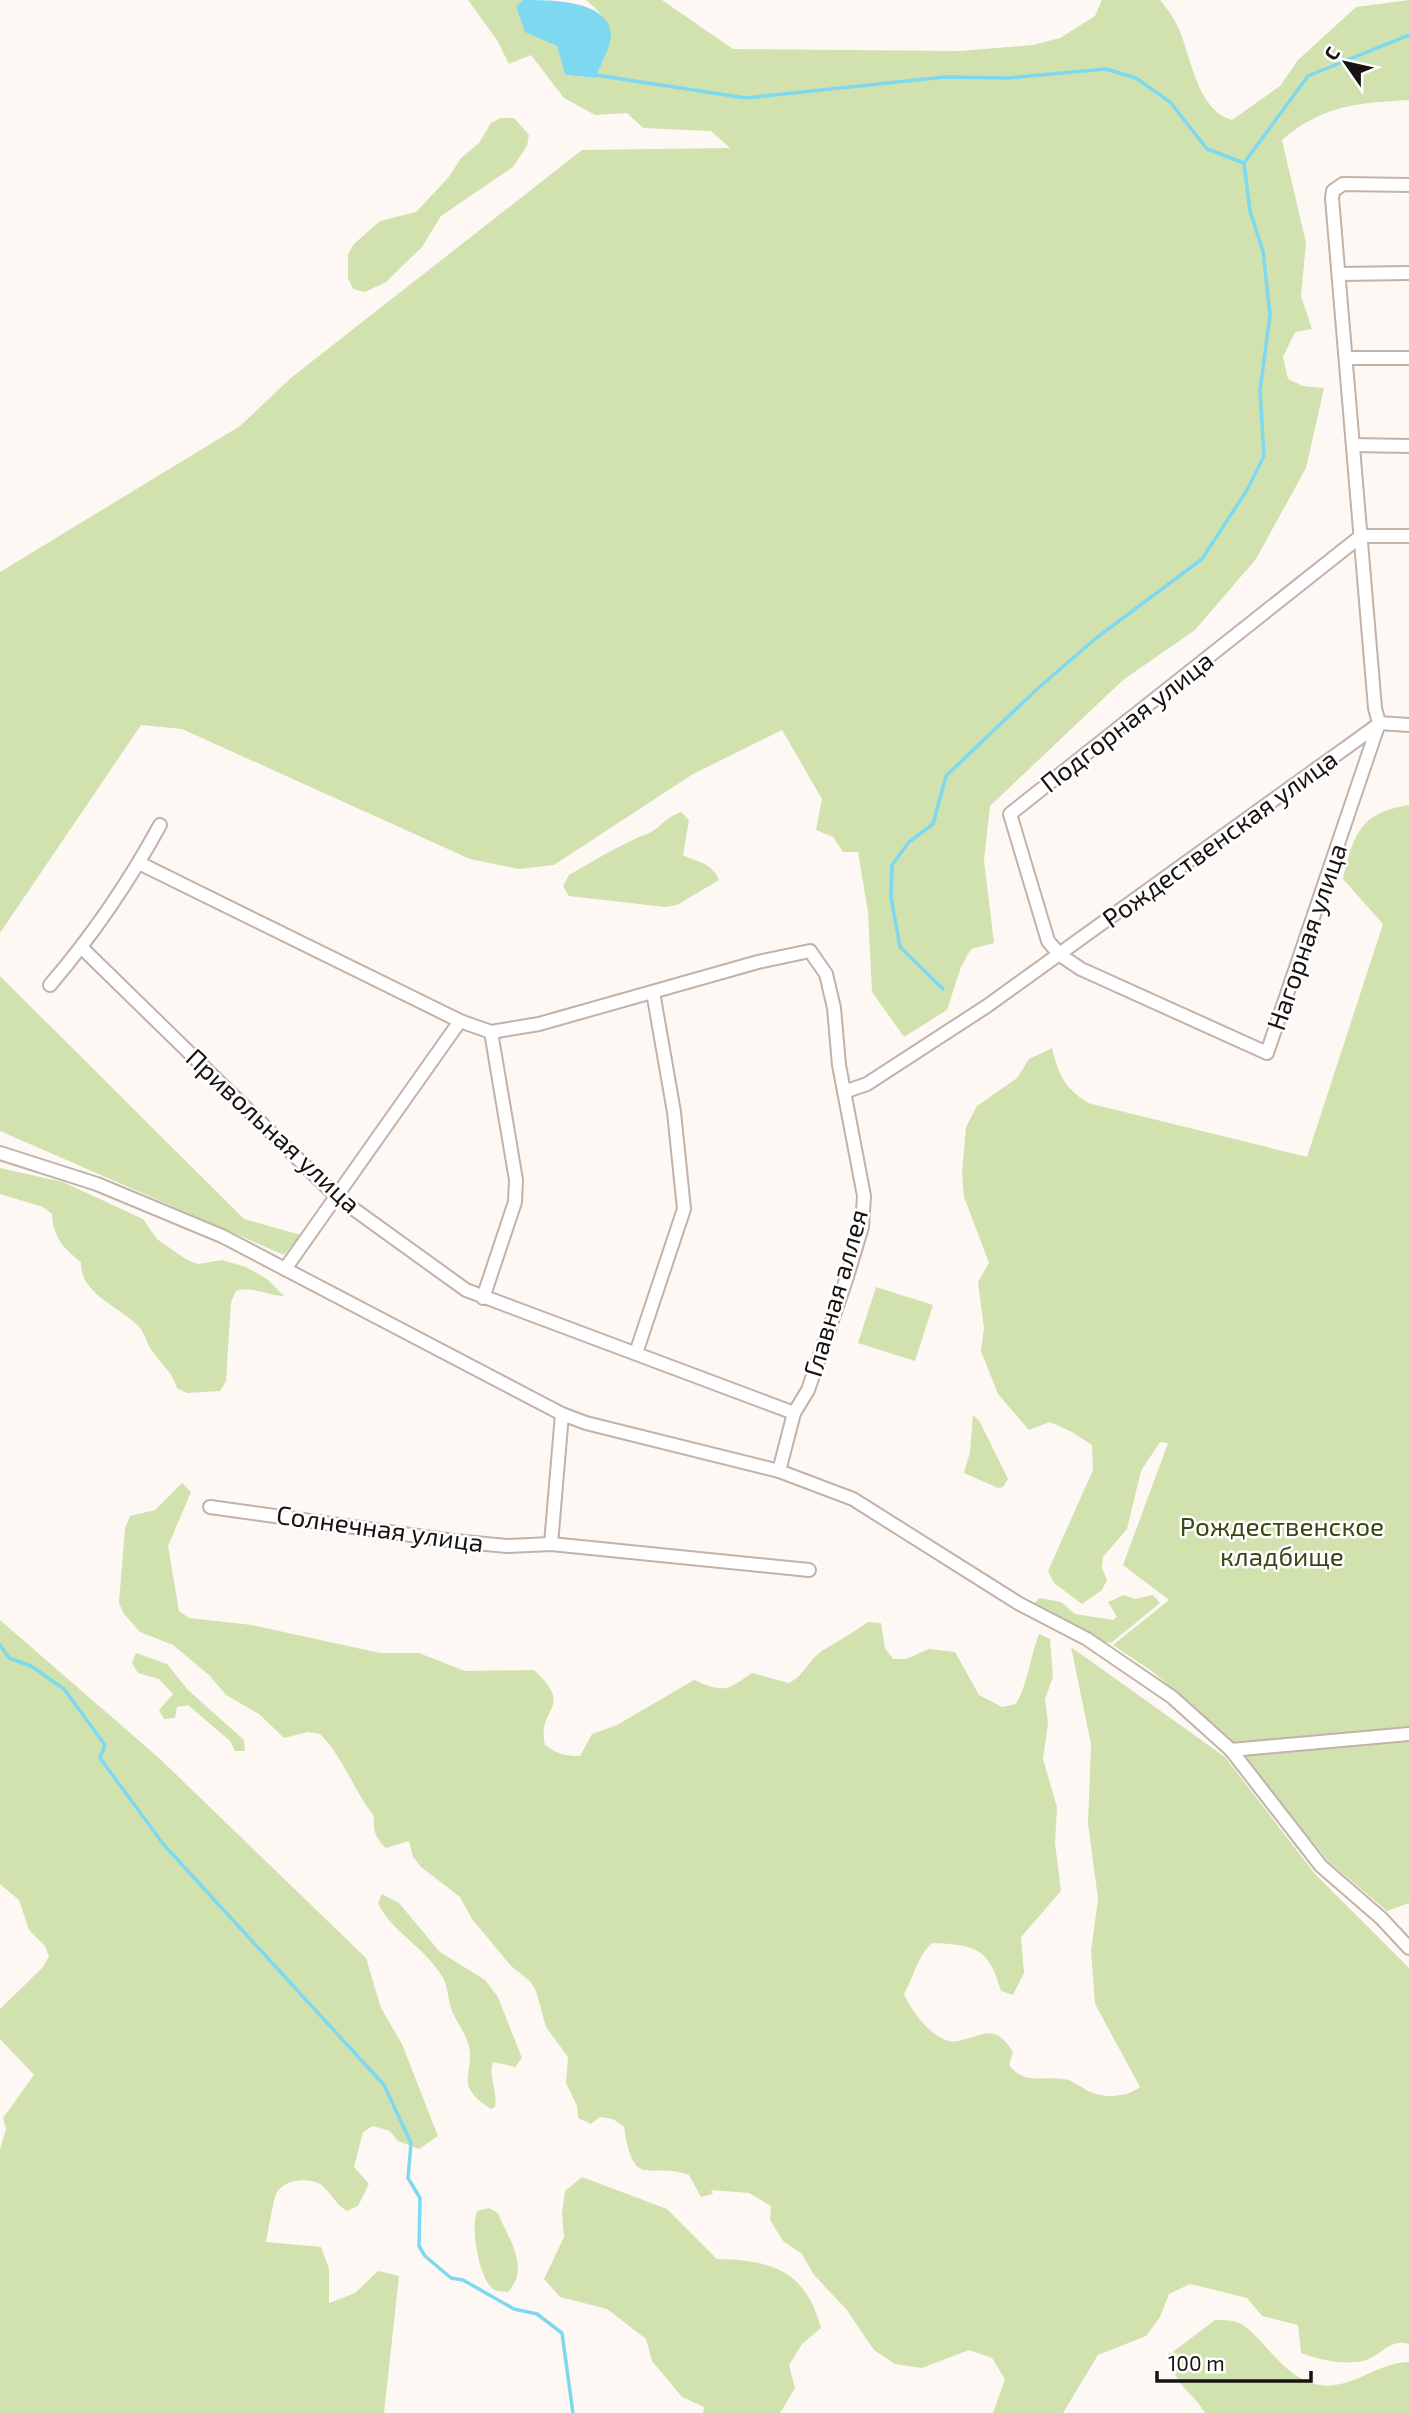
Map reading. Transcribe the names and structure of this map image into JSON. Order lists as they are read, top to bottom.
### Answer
{
  "streets": {
    "street": [
      "Подгорная улица",
      "Рождественская улица",
      "Нагорная улица",
      "Привольная улица",
      "Главная аллея",
      "Солнечная улица"
    ]
  },
  "crossings": [
    ["Подгорная улица", "Рождественская улица"],
    ["Подгорная улица", "Нагорная улица"],
    ["Рождественская улица", "Нагорная улица"],
    ["Рождественская улица", "Главная аллея"],
    ["Привольная улица", "Главная аллея"]
  ],
  "parks": ["Рождественское кладбище"],
  "scale_bar": "100 m",
  "north": "top left"
}
